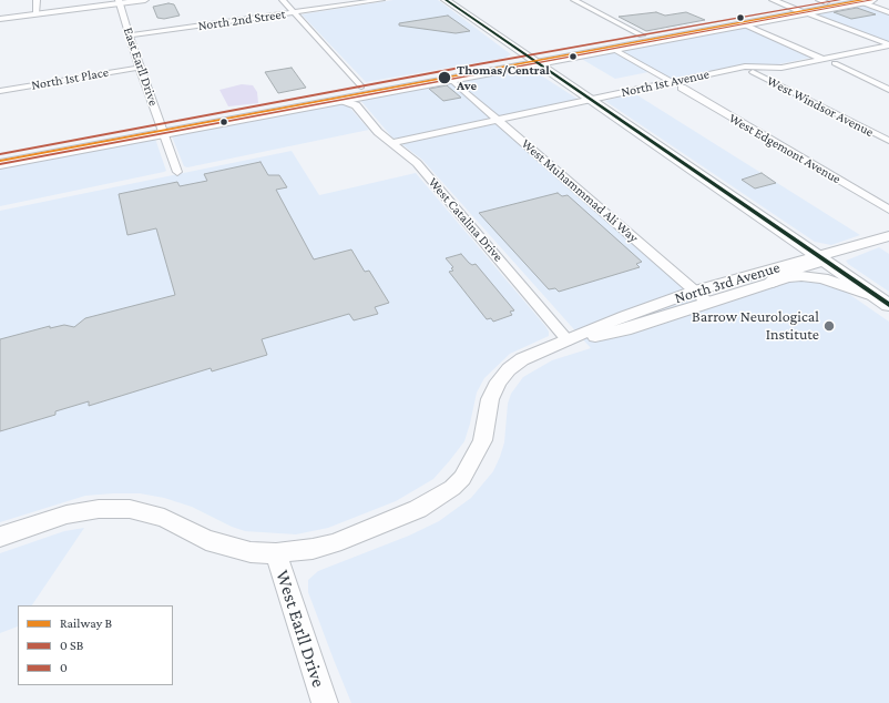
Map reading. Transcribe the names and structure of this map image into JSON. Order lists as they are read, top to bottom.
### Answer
{
  "streets": {
    "street": [
      "North 2nd Street",
      "East Earll Drive",
      "North 1st Place",
      "North 1st Avenue",
      "West Windsor Avenue",
      "West Edgemont Avenue",
      "West Muhammmad Ali Way",
      "West Catalina Drive",
      "North 3rd Avenue",
      "West Earll Drive"
    ]
  },
  "crossings": [
    ["North 2nd Street", "East Earll Drive"],
    ["North 2nd Street", "West Catalina Drive"],
    ["East Earll Drive", "North 1st Place"],
    ["North 1st Avenue", "West Muhammmad Ali Way"],
    ["North 1st Avenue", "West Catalina Drive"],
    ["West Muhammmad Ali Way", "North 3rd Avenue"],
    ["West Catalina Drive", "North 3rd Avenue"],
    ["North 3rd Avenue", "West Earll Drive"]
  ],
  "places": ["Thomas/Central Ave", "Barrow Neurological Institute"],
  "lines": ["rail line B", "transit line 0"],
  "legend": ["Railway B", "0 SB", "0"]
}
